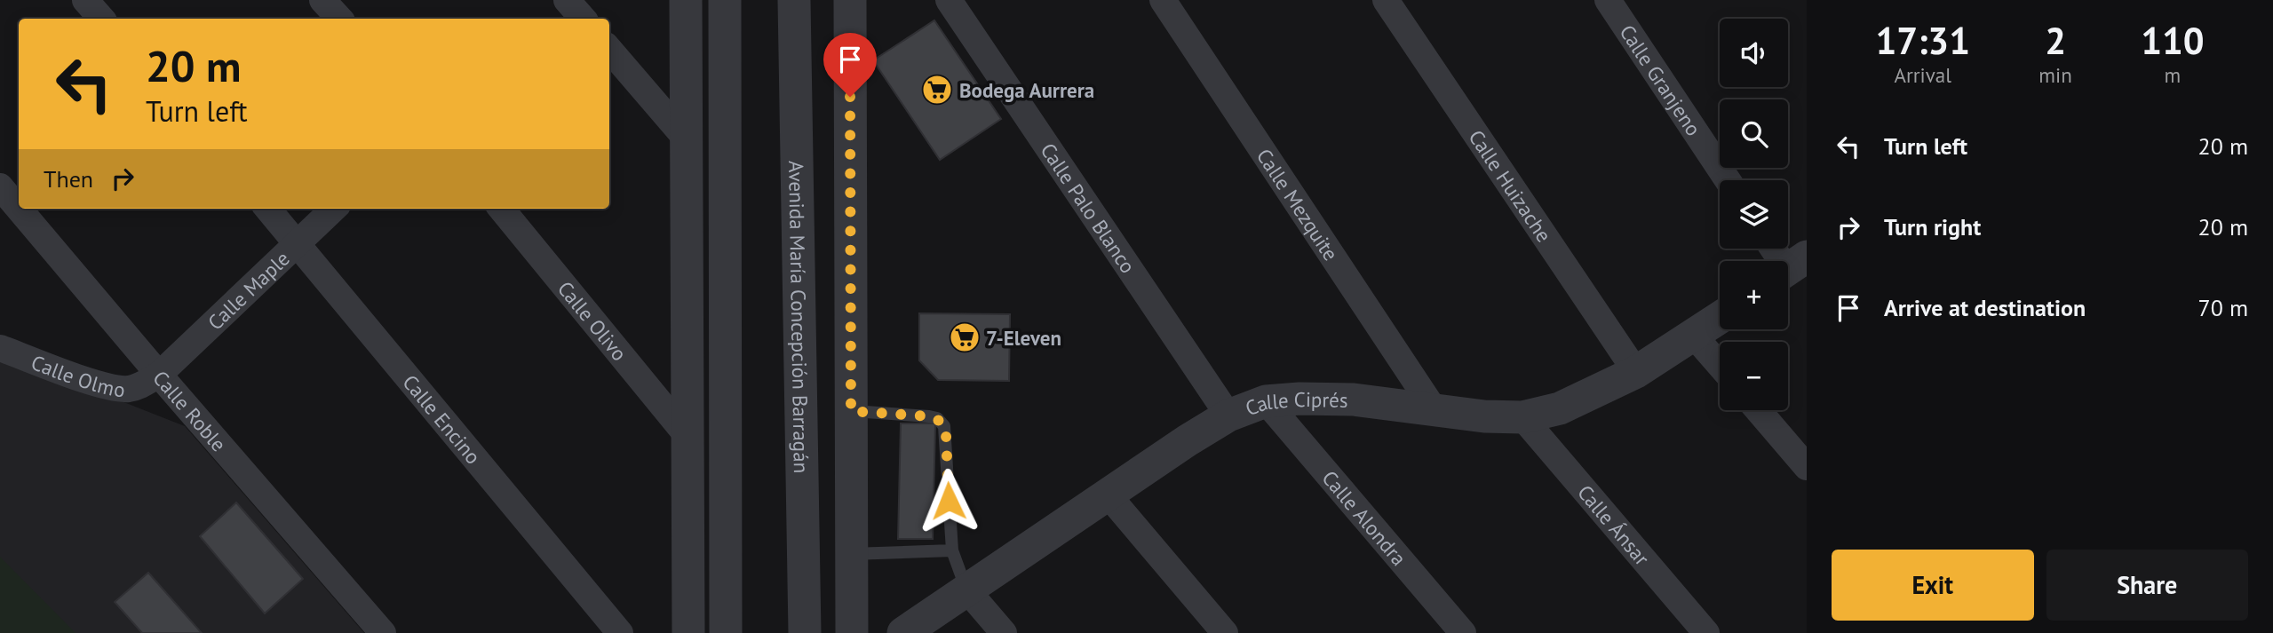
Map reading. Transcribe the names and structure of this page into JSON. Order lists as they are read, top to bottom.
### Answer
{
  "streets": {
    "street": [
      "Calle Granjeno",
      "Calle Huizache",
      "Calle Mezquite",
      "Calle Palo Blanco",
      "Calle Maple",
      "Avenida María Concepción Barragán",
      "Calle Olivo",
      "Calle Olmo",
      "Calle Ciprés",
      "Calle Roble",
      "Calle Encino",
      "Calle Alondra",
      "Calle Ánsar"
    ]
  },
  "crossings": [
    ["Calle Huizache", "Calle Ciprés"],
    ["Calle Mezquite", "Calle Ciprés"],
    ["Calle Palo Blanco", "Calle Ciprés"],
    ["Calle Maple", "Calle Olmo"],
    ["Calle Maple", "Calle Roble"],
    ["Calle Maple", "Calle Encino"],
    ["Calle Olmo", "Calle Roble"],
    ["Calle Ciprés", "Calle Alondra"],
    ["Calle Ciprés", "Calle Ánsar"]
  ],
  "places": {
    "supermarket": ["Bodega Aurrera", "7-Eleven"]
  },
  "page": {
    "eta": [
      "17:31",
      "Arrival",
      "2",
      "min",
      "110",
      "m"
    ],
    "map_buttons": ["+", "−"],
    "turn": ["20 m", "Turn left"],
    "list": [
      {
        "name": "Turn left",
        "value": "20 m"
      },
      {
        "name": "Turn right",
        "value": "20 m"
      },
      {
        "name": "Arrive at destination",
        "value": "70 m"
      }
    ],
    "then": "Then",
    "buttons": ["Exit", "Share"]
  }
}
